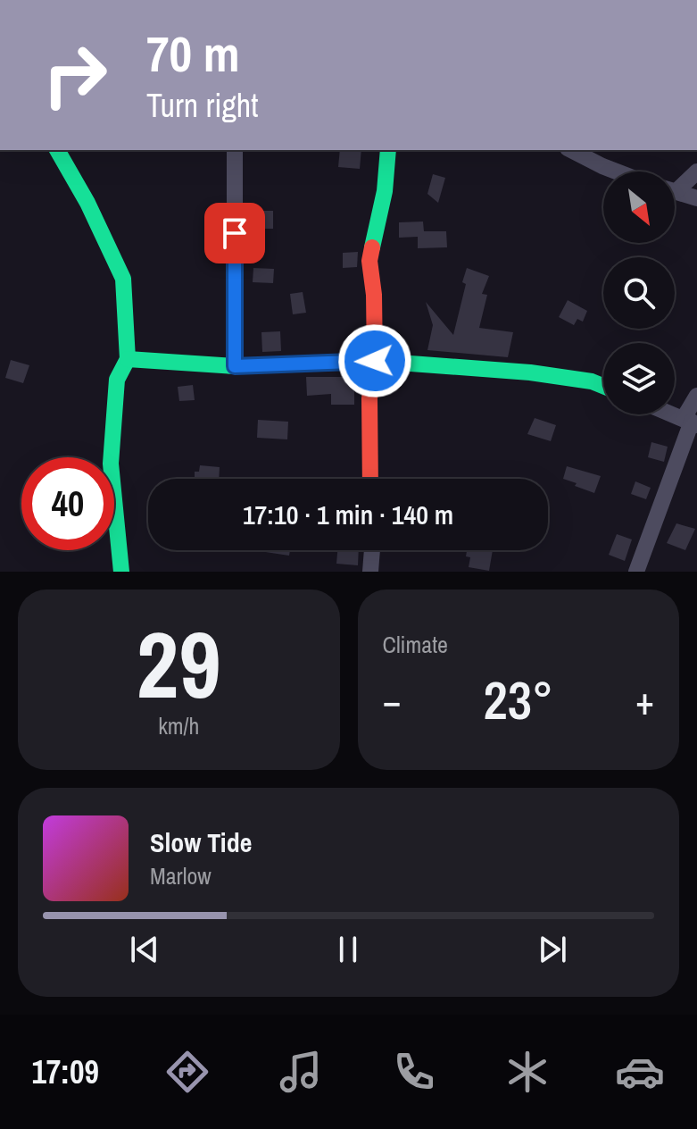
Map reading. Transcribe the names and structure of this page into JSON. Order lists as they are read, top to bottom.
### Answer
{
  "north": "bottom right",
  "page": {
    "turn": ["70 m", "Turn right"],
    "limit": "40",
    "trip": "17:10 · 1 min · 140 m",
    "tile": [
      ["29", "km/h"],
      "Climate"
    ],
    "heat": ["−", "23°", "+"],
    "song": ["Slow Tide", "Marlow"],
    "tabs": "17:09"
  }
}
